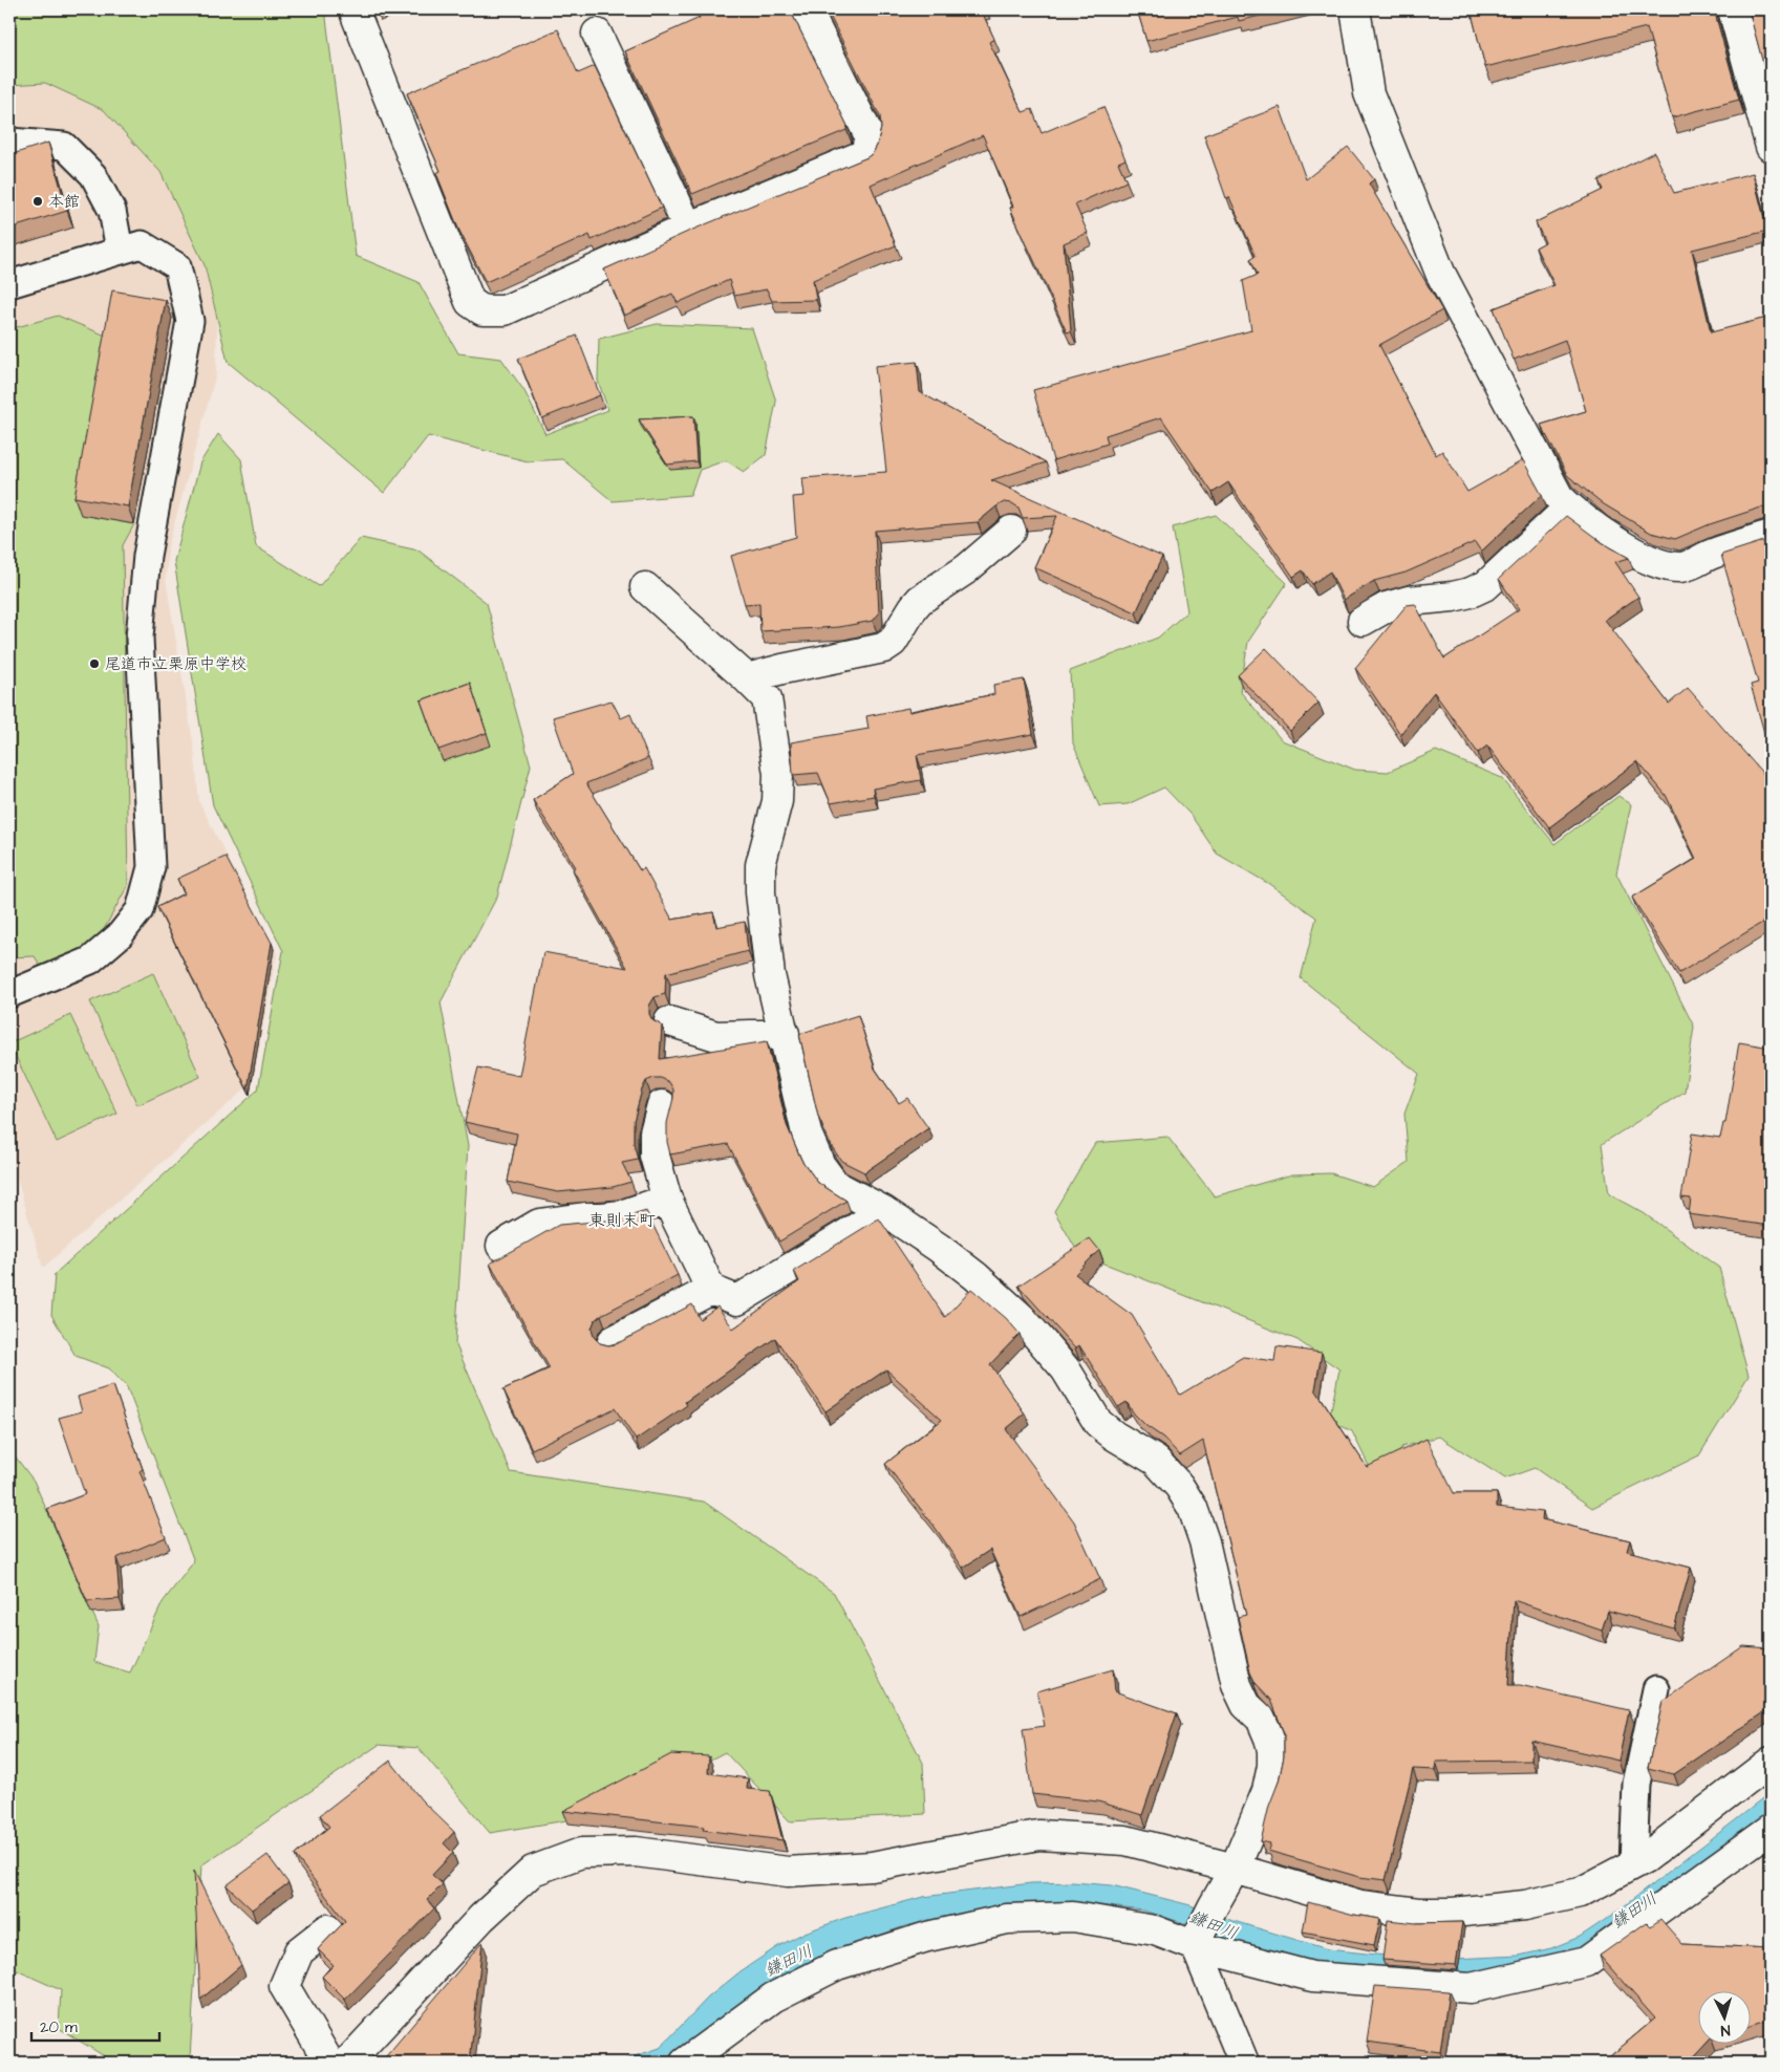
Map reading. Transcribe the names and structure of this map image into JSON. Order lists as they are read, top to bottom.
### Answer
{
  "districts": ["東則末町"],
  "water": ["鎌田川"],
  "places": ["本館", "尾道市立栗原中学校"],
  "scale_bar": "20 m",
  "north": "bottom"
}
